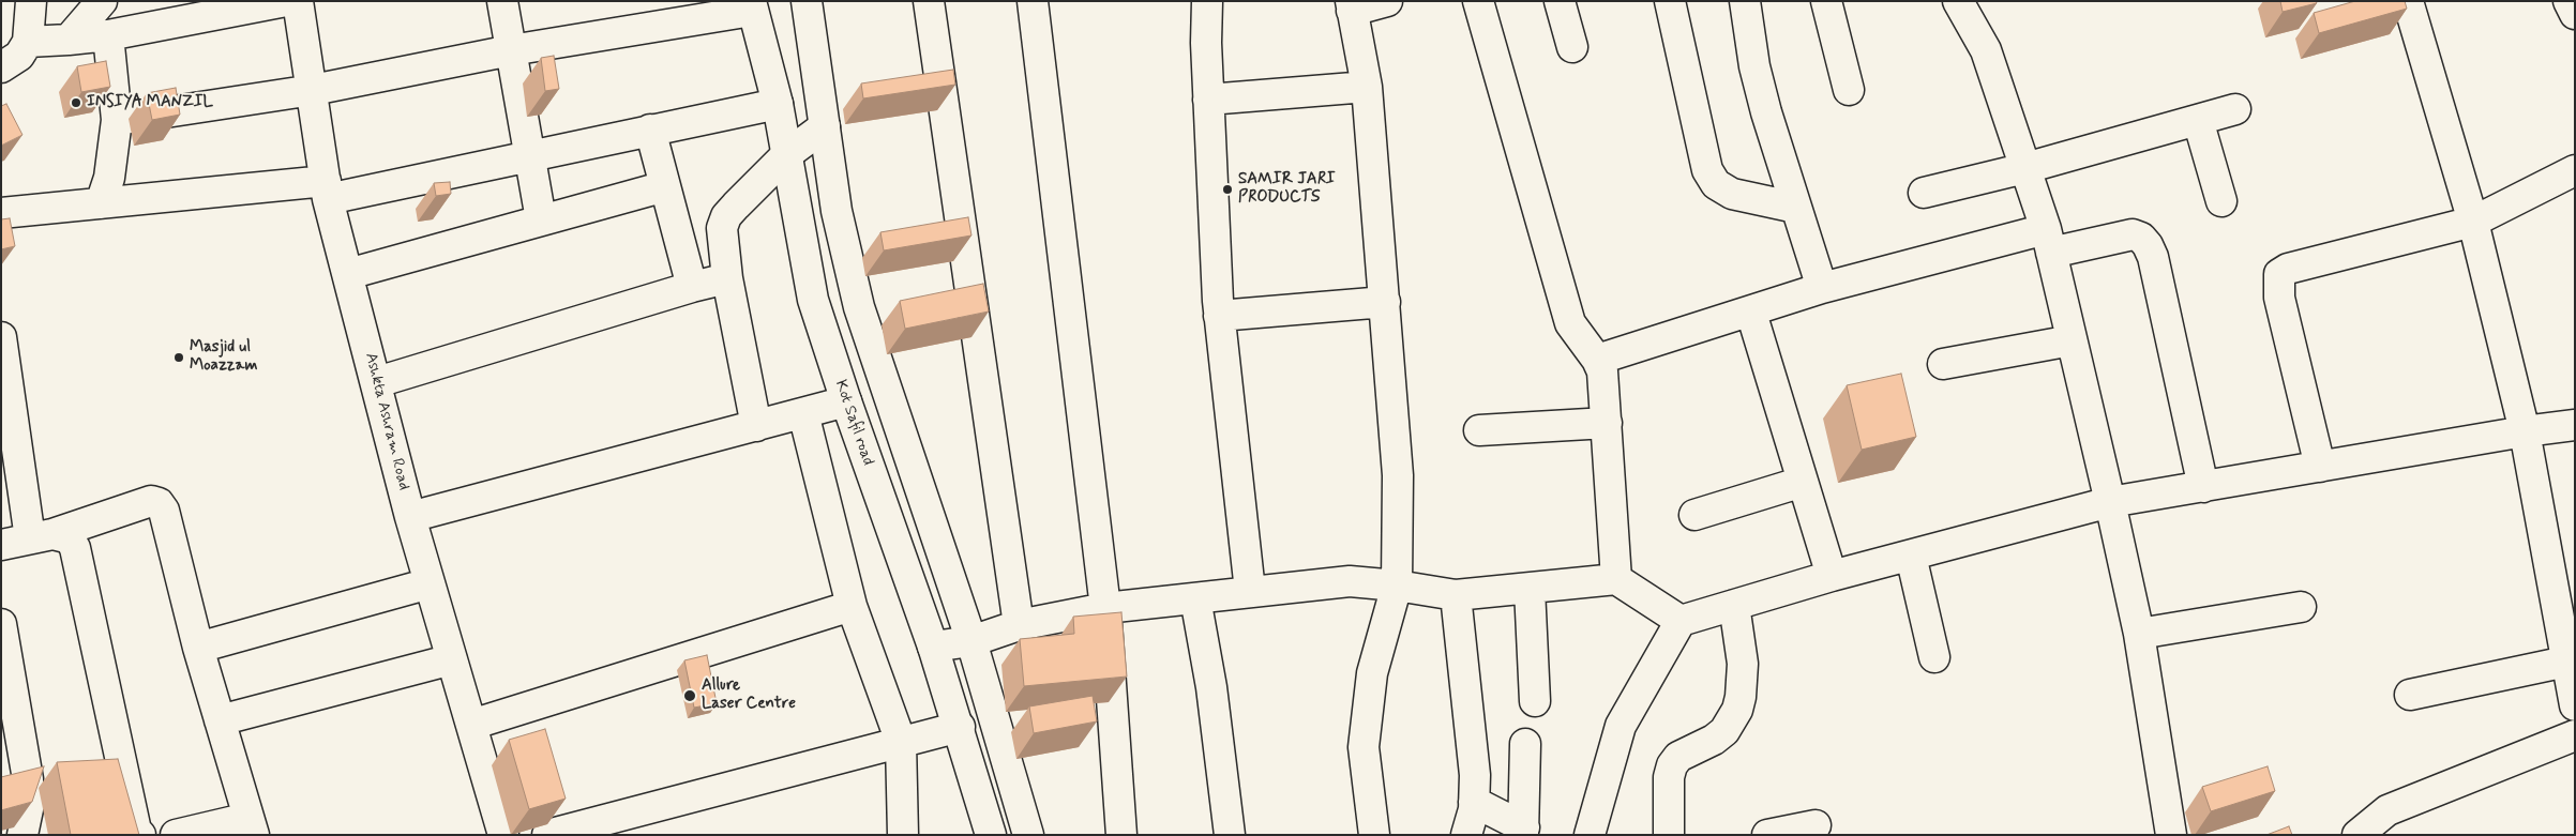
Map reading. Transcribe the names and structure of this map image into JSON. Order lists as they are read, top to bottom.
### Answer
{
  "streets": {
    "street": ["Ashkta Ashram Road", "Kot Safil road"]
  },
  "places": [
    "INSIYA MANZIL",
    "SAMIR JARI PRODUCTS",
    "Masjid ul Moazzam",
    "Allure Laser Centre"
  ]
}
